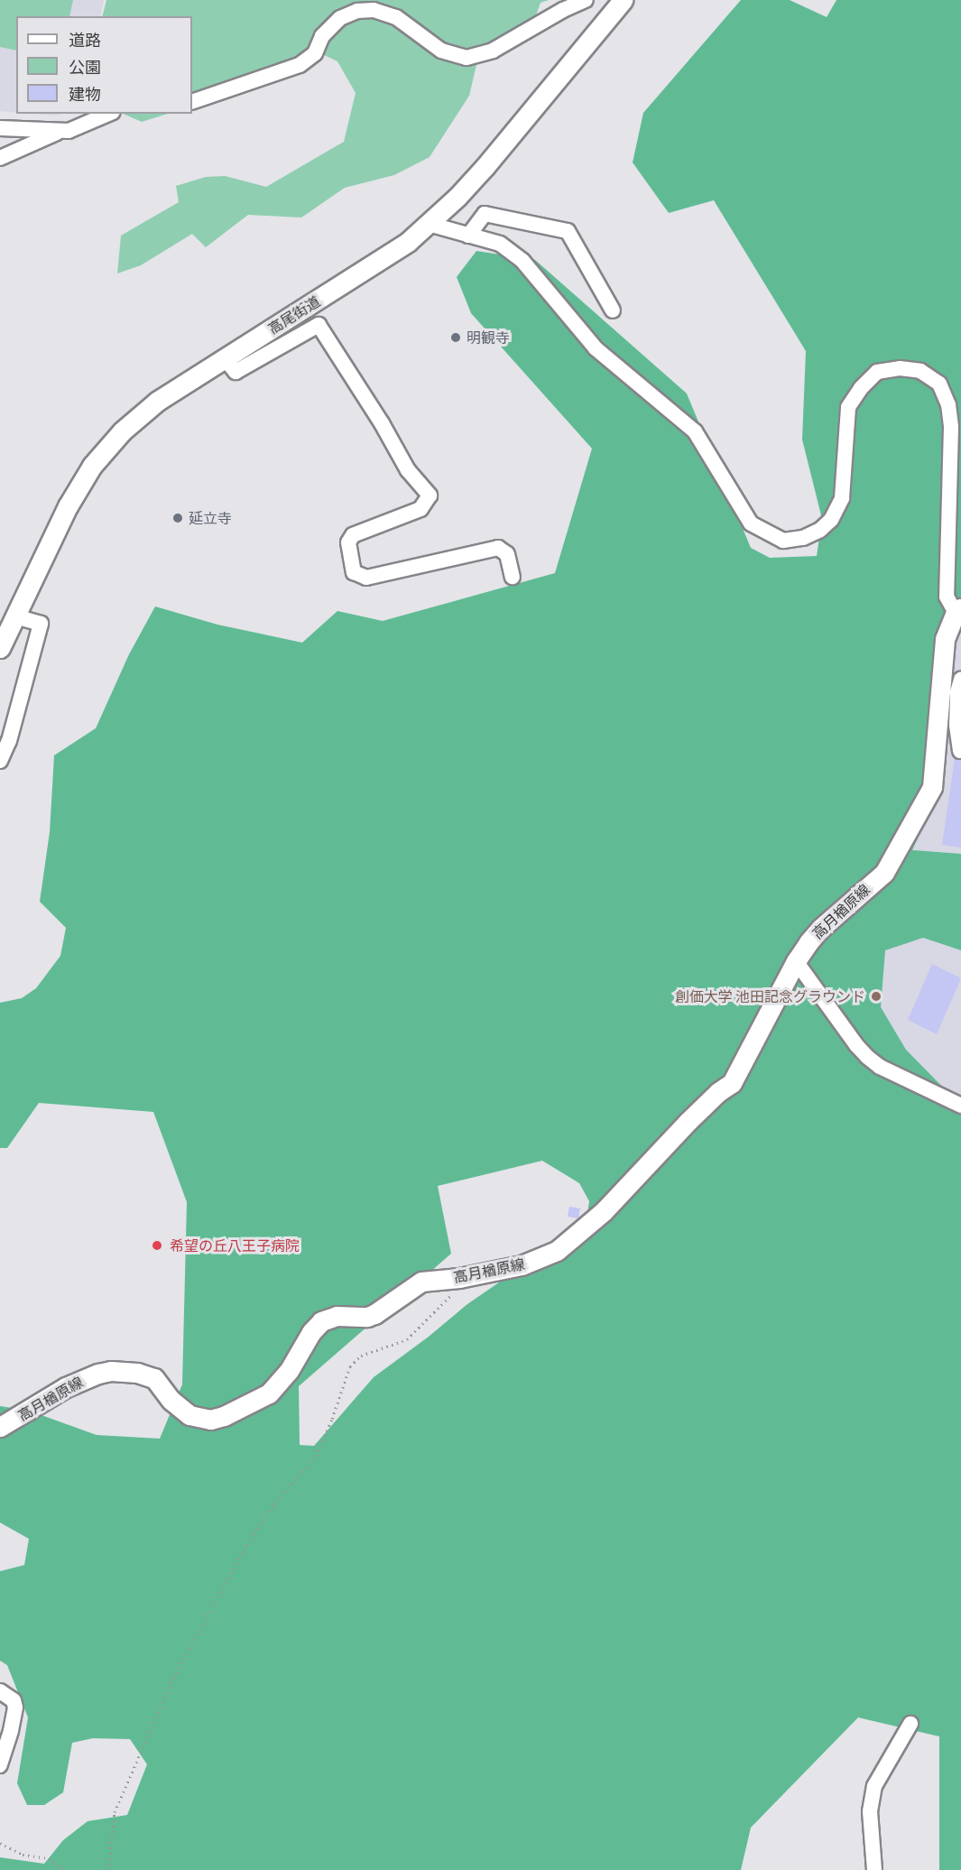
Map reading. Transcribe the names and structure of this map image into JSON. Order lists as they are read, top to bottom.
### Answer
{
  "streets": {
    "main road": ["高尾街道", "高月楢原線"]
  },
  "places": [
    "明観寺",
    "延立寺",
    "創価大学 池田記念グラウンド",
    "希望の丘八王子病院"
  ],
  "legend": ["道路", "公園", "建物"]
}
